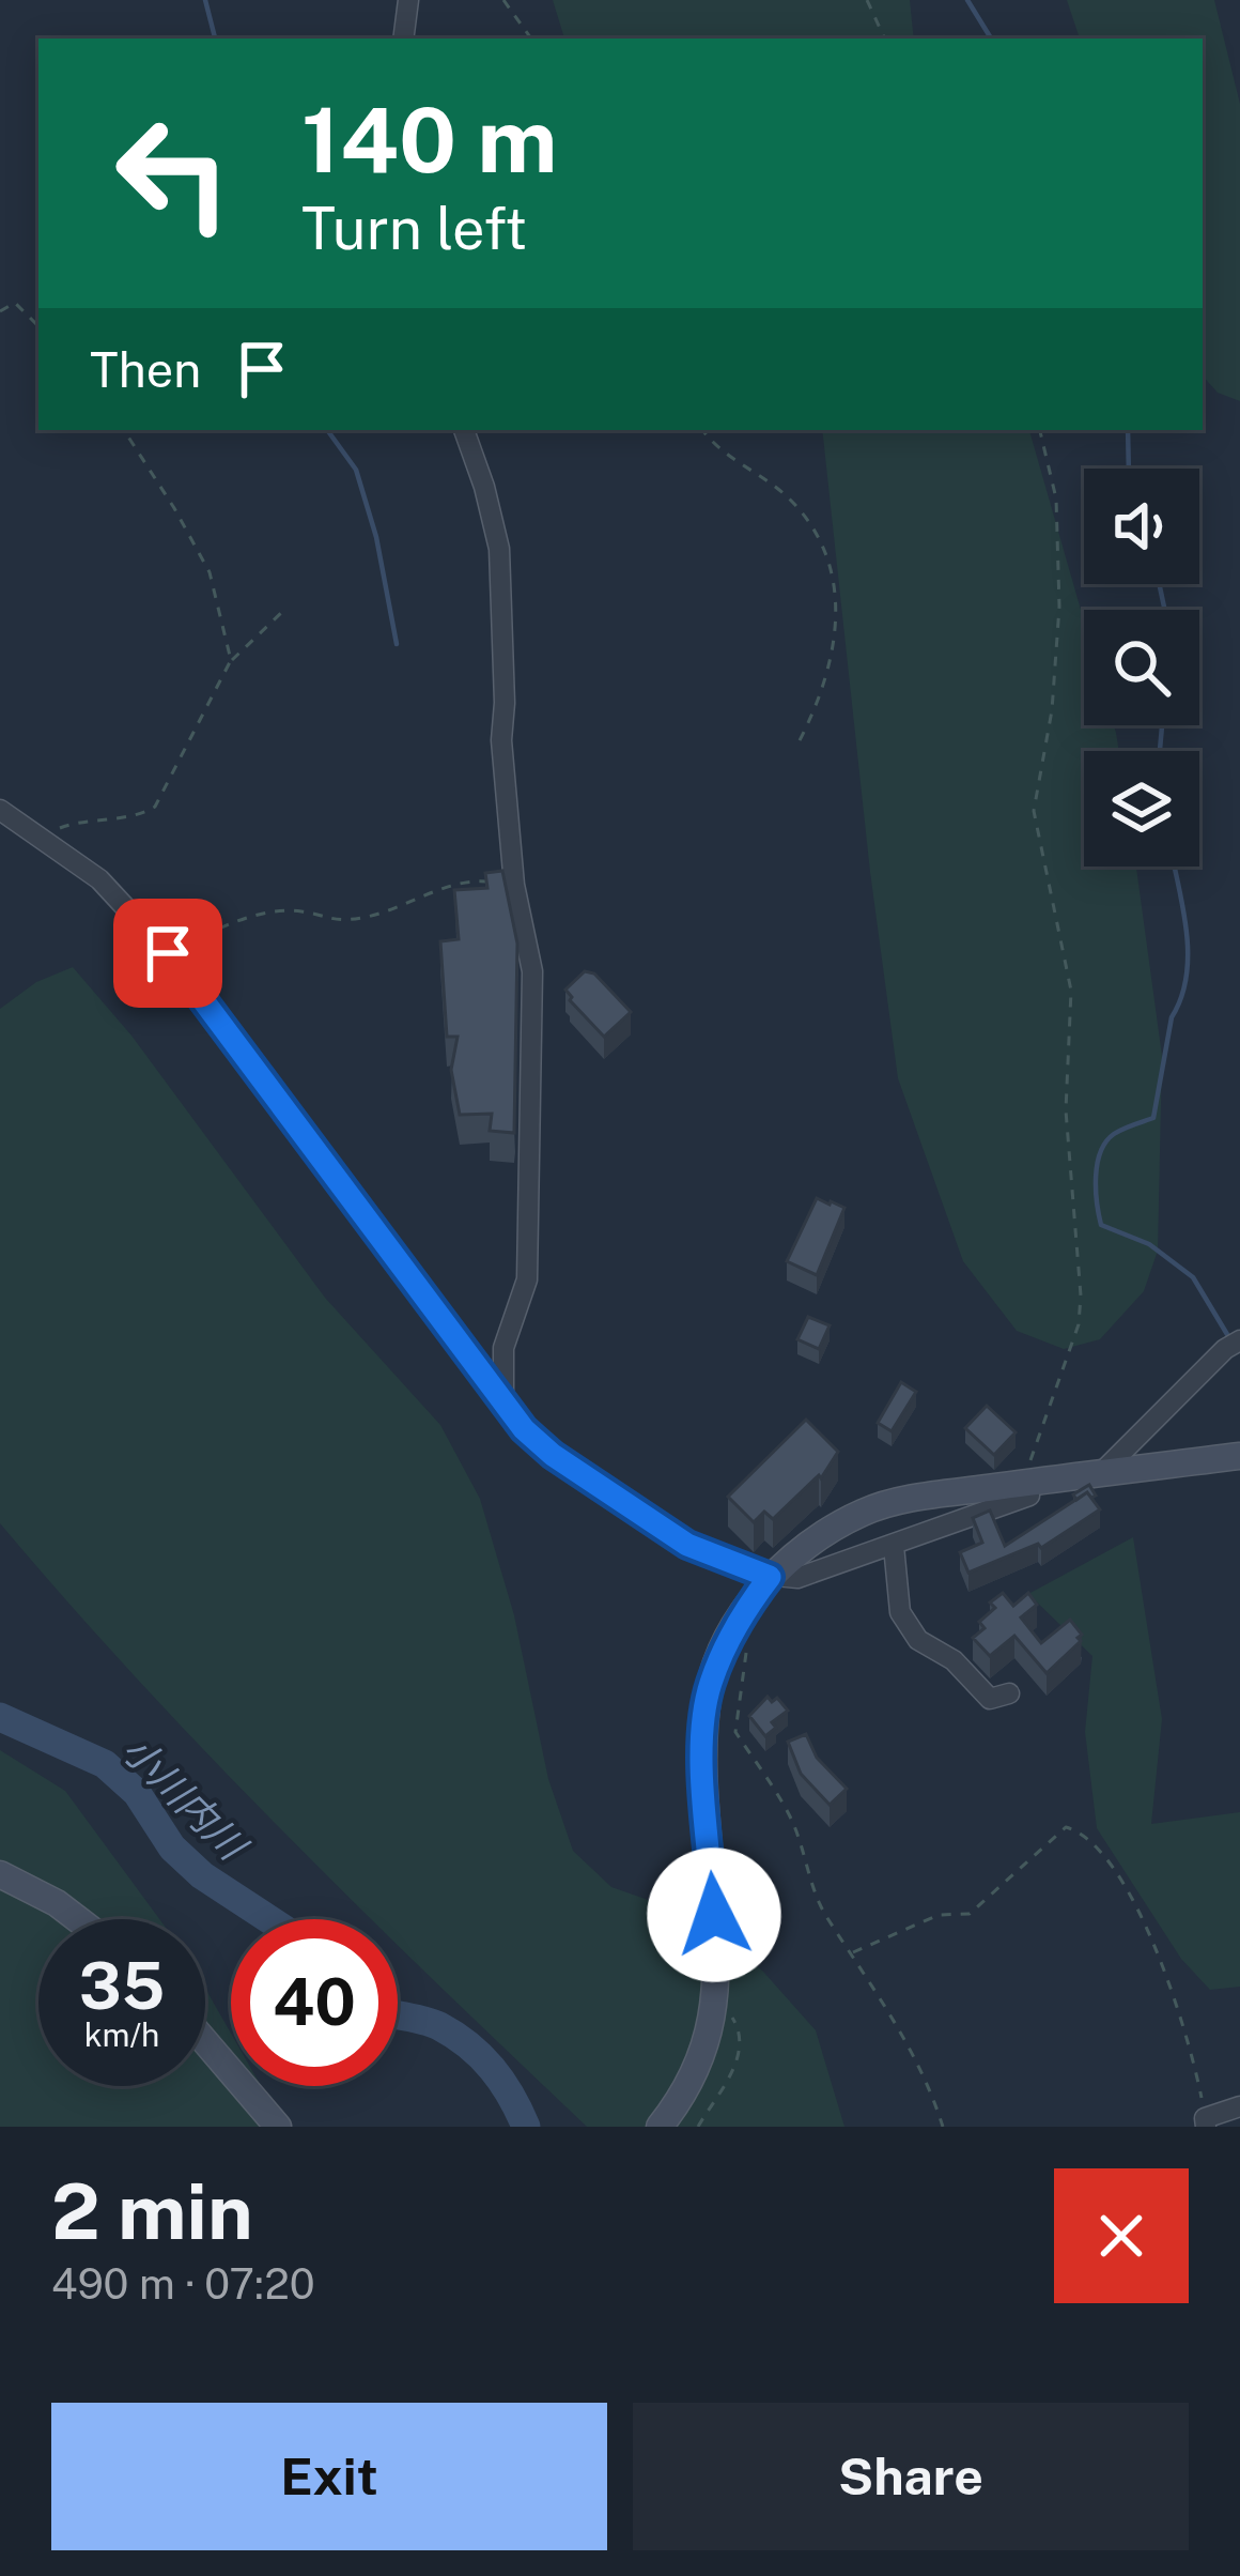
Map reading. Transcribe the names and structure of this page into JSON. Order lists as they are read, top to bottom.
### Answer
{
  "water": ["小川内川"],
  "page": {
    "turn": ["140 m", "Turn left"],
    "then": "Then",
    "speed": "35 km/h",
    "limit": "40",
    "heading": ["2 min", "490 m · 07:20"],
    "buttons": ["Exit", "Share"]
  }
}
